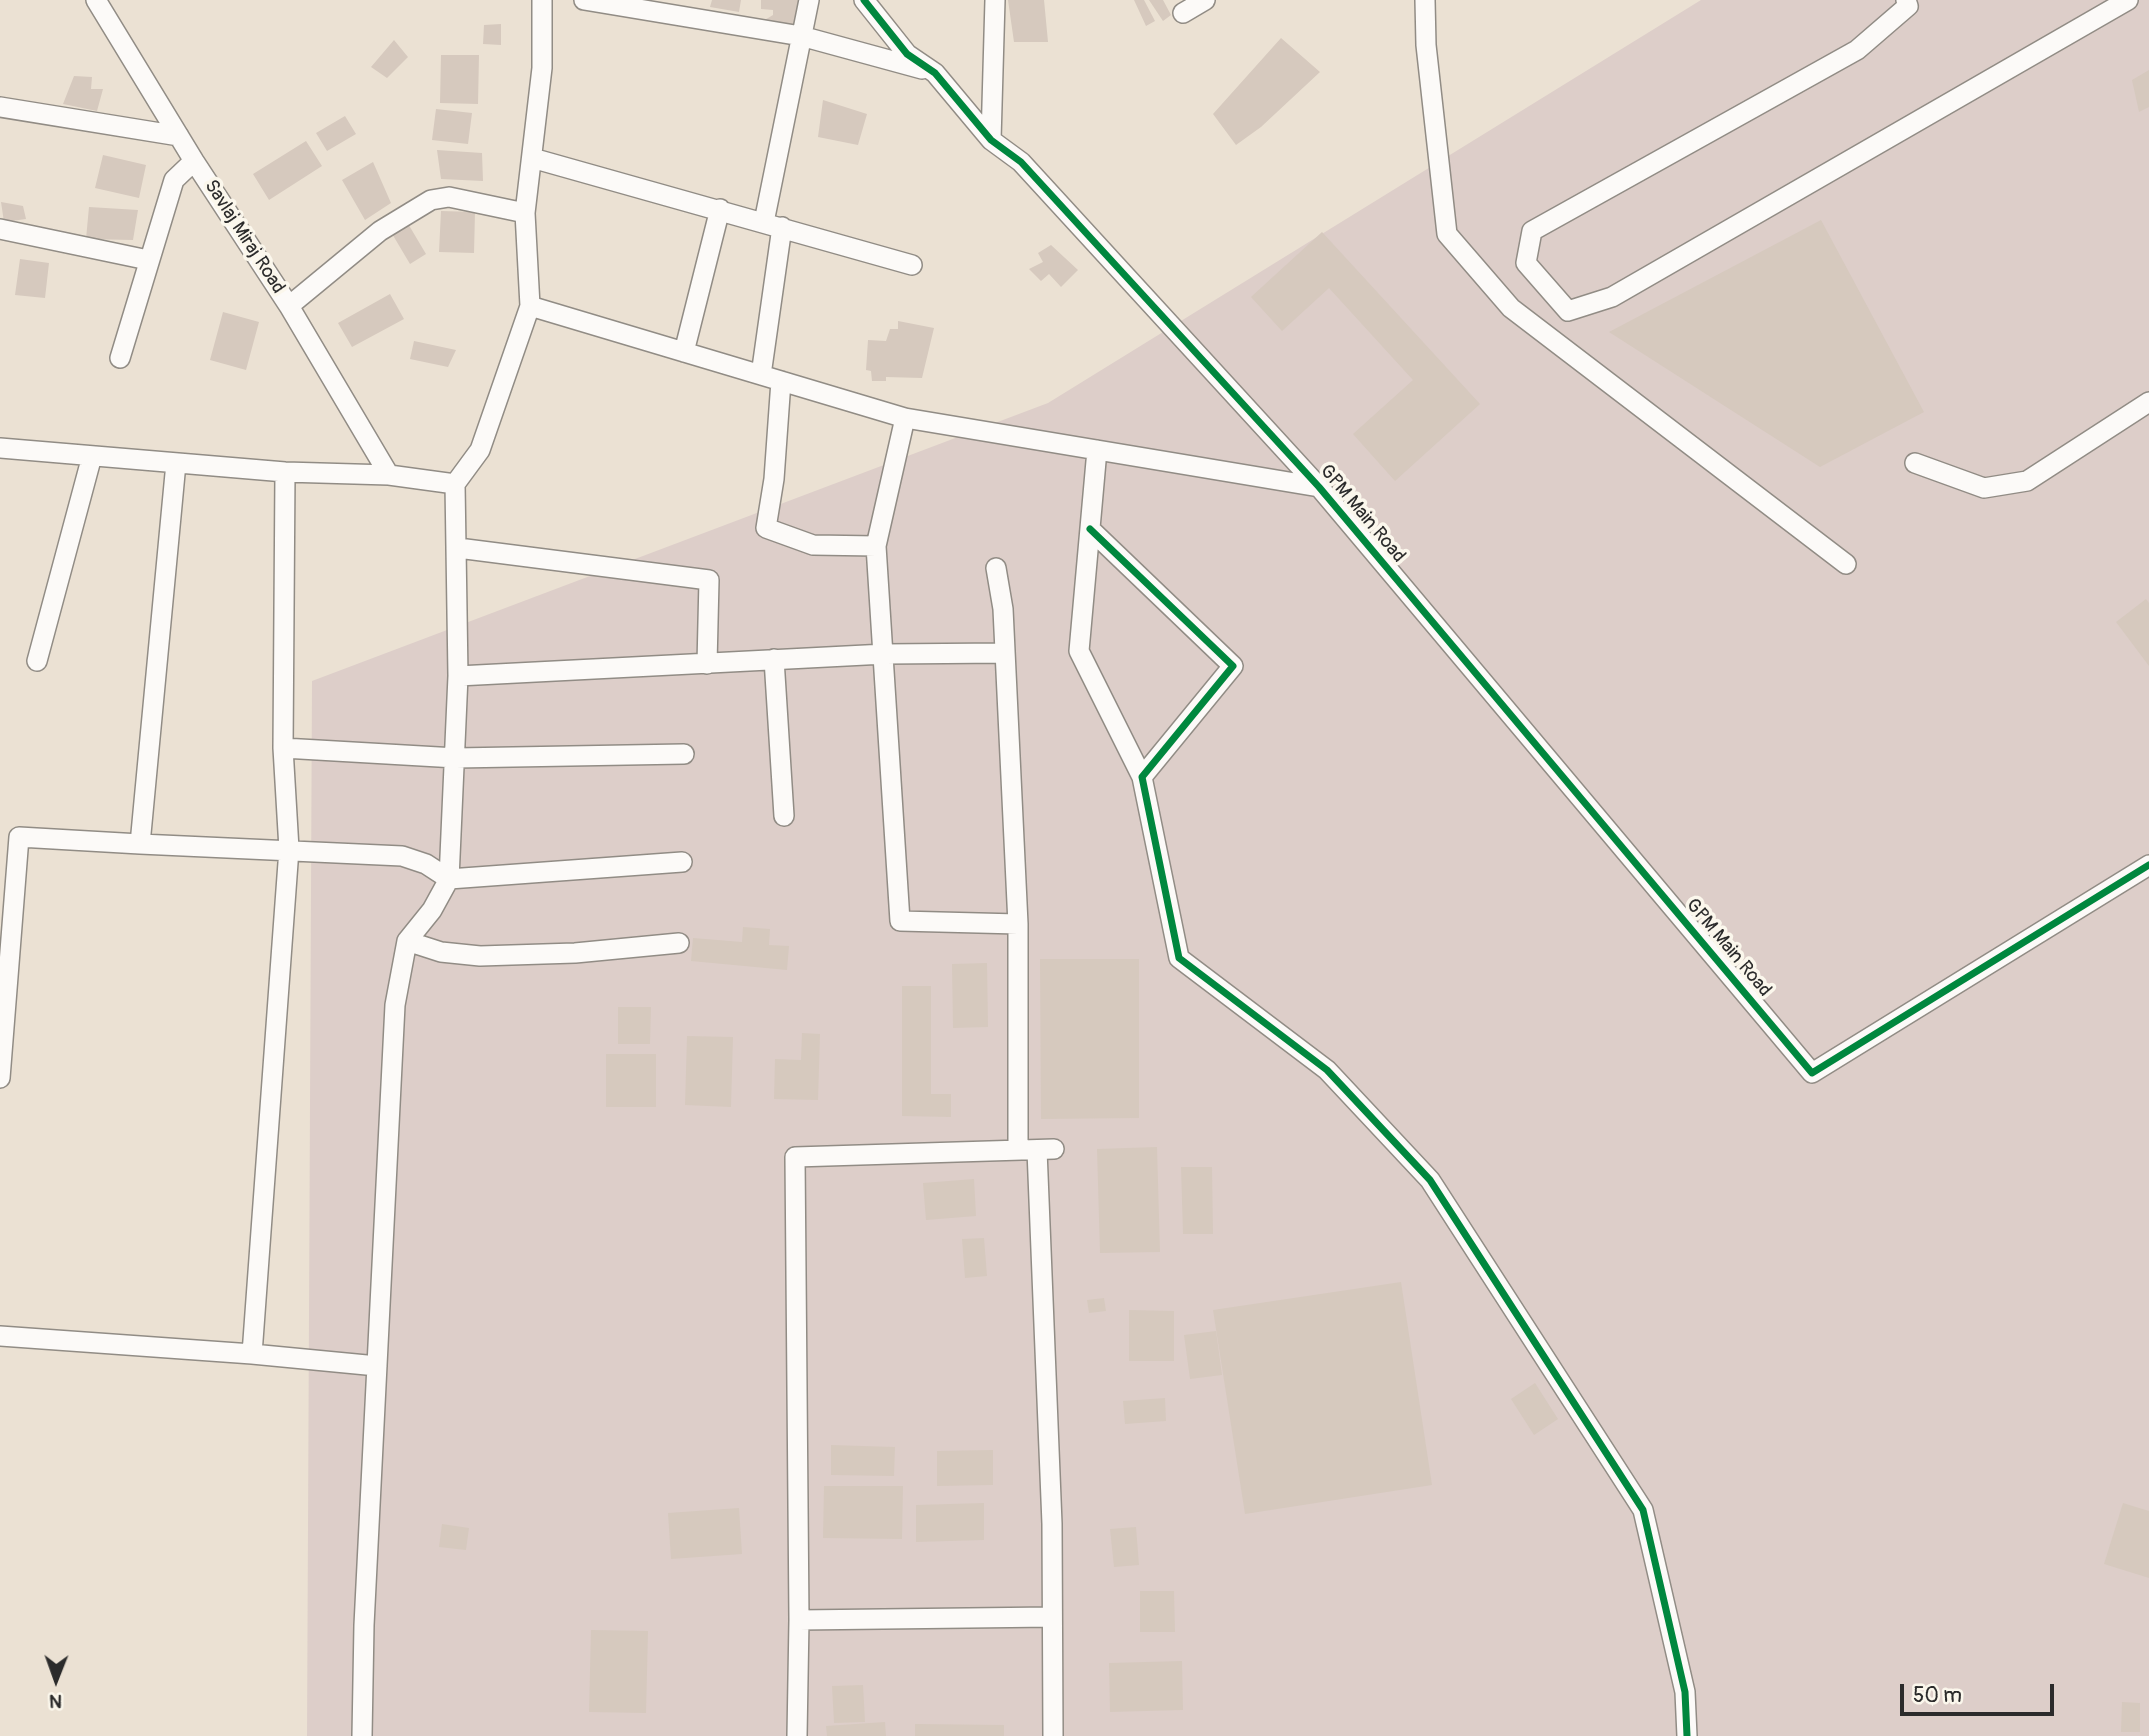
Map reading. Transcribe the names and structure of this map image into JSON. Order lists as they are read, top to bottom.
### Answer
{
  "streets": {
    "street": ["Savlaj Miraj Road", "GPM Main Road"]
  },
  "scale_bar": "50 m",
  "north": "bottom"
}
